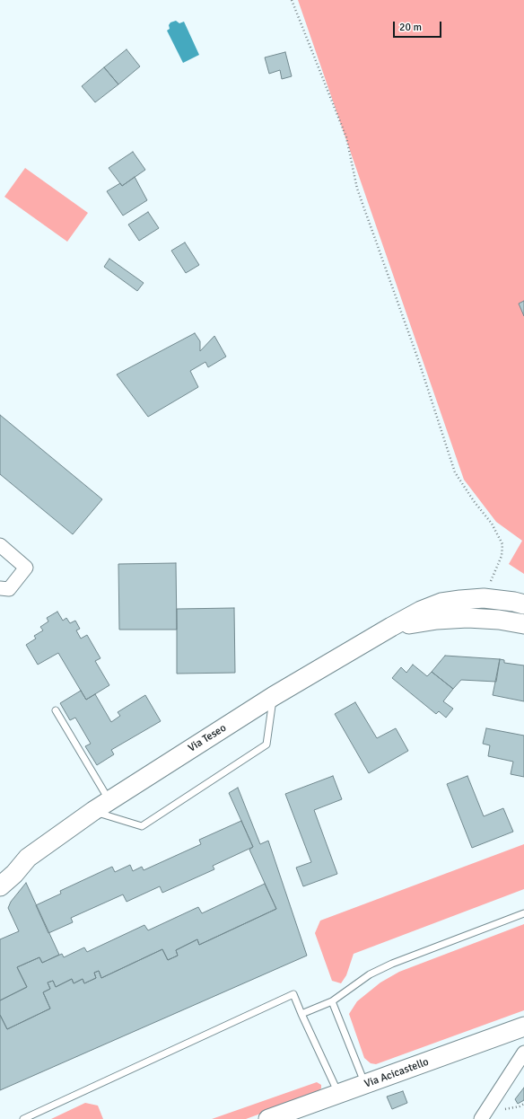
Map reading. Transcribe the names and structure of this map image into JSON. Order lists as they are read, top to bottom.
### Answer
{
  "streets": {
    "main road": ["Via Teseo", "Via Acicastello"]
  },
  "scale_bar": "20 m"
}
